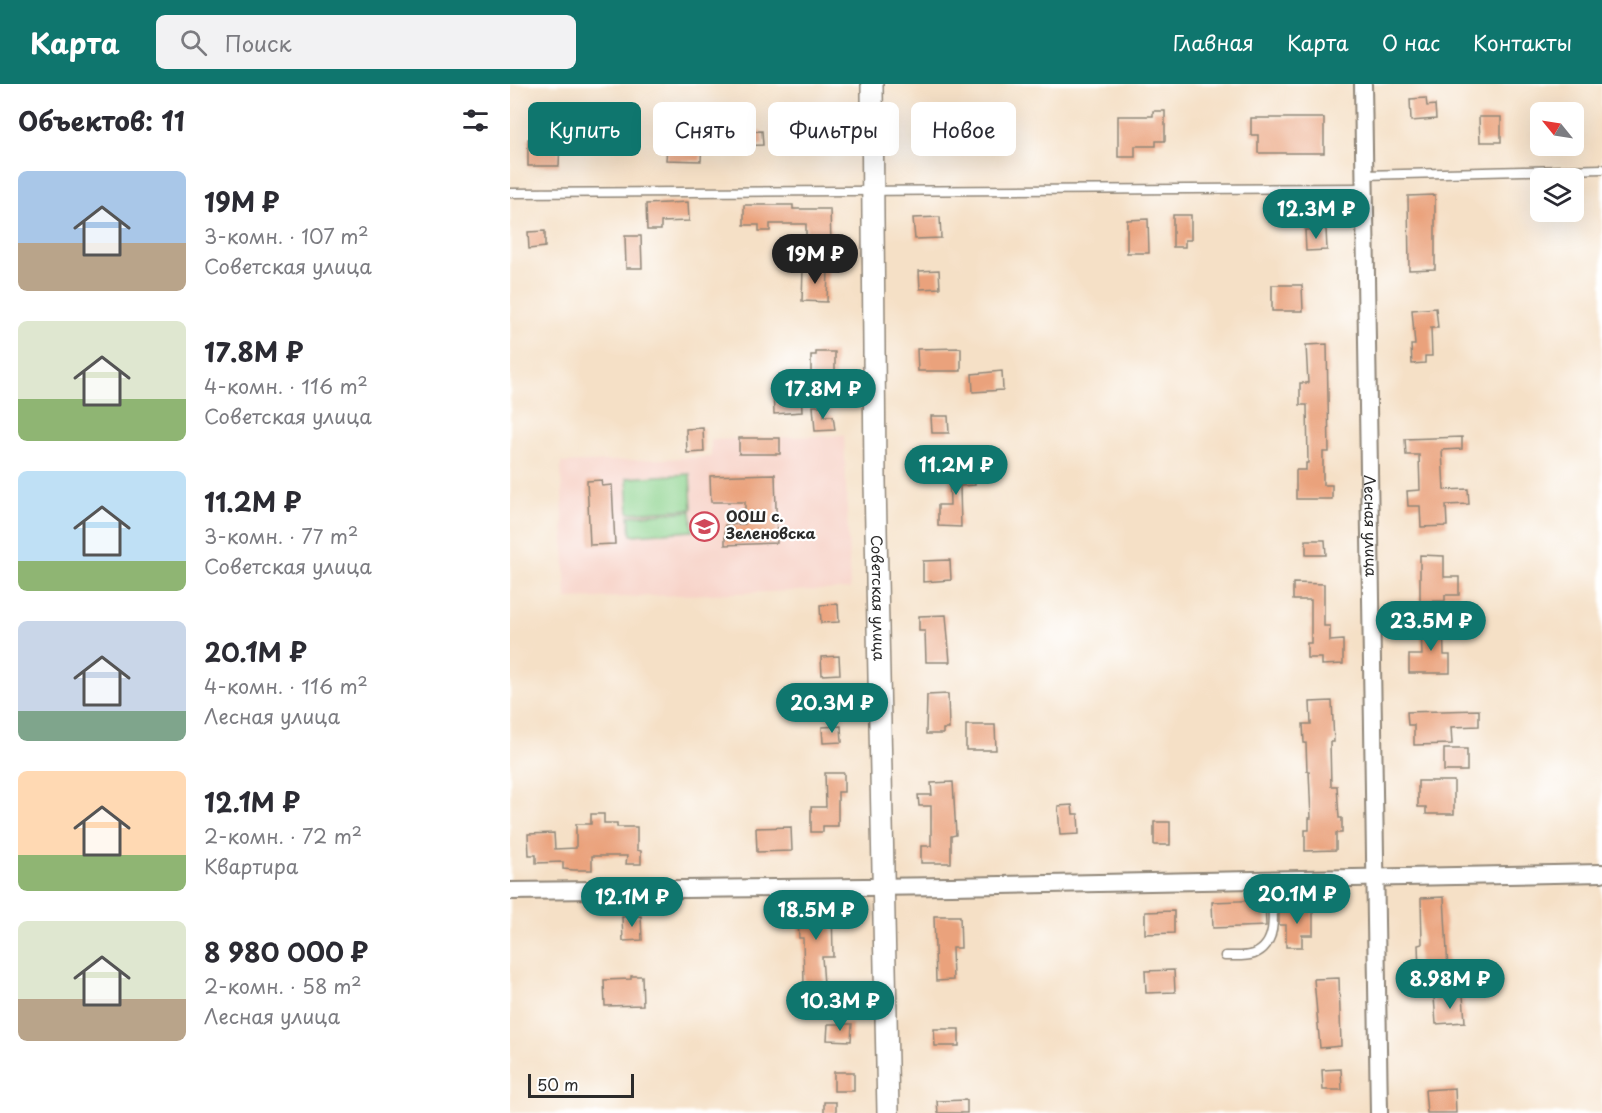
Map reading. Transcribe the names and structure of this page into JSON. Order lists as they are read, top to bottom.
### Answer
{
  "streets": {
    "street": ["Лесная улица", "Советская улица"]
  },
  "places": {
    "school or university": ["ООШ с. Зеленовска"]
  },
  "scale_bar": "50 m",
  "north": "top left",
  "page": {
    "header": "Карта",
    "search": "Поиск",
    "nav": [
      "Главная",
      "Карта",
      "О нас",
      "Контакты"
    ],
    "heading": "Объектов: 11",
    "chip": [
      "Купить",
      "Снять",
      "Фильтры",
      "Новое"
    ],
    "list": [
      {
        "name": "19M ₽",
        "note": "3-комн. · 107 m² · Советская улица"
      },
      {
        "name": "17.8M ₽",
        "note": "4-комн. · 116 m² · Советская улица"
      },
      {
        "name": "11.2M ₽",
        "note": "3-комн. · 77 m² · Советская улица"
      },
      {
        "name": "20.1M ₽",
        "note": "4-комн. · 116 m² · Лесная улица"
      },
      {
        "name": "12.1M ₽",
        "note": "2-комн. · 72 m² · Квартира"
      },
      {
        "name": "8 980 000 ₽",
        "note": "2-комн. · 58 m² · Лесная улица"
      }
    ],
    "price": [
      "12.3M ₽",
      "19M ₽",
      "17.8M ₽",
      "11.2M ₽",
      "23.5M ₽",
      "20.3M ₽",
      "20.1M ₽",
      "12.1M ₽",
      "18.5M ₽",
      "8.98M ₽",
      "10.3M ₽"
    ],
    "scale": "50 m"
  }
}
